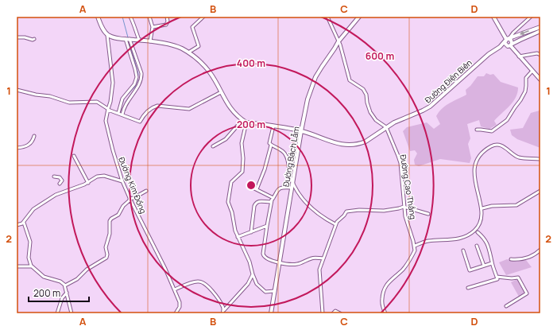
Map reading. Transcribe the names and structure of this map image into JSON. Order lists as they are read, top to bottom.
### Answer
{
  "streets": {
    "main road": ["Đường Điện Biên", "Đường Bách Lẫm"],
    "street": ["Đường Kim Đồng", "Đường Cao Thắng"]
  },
  "crossings": [
    ["Đường Điện Biên", "Đường Bách Lẫm"],
    ["Đường Điện Biên", "Đường Cao Thắng"]
  ],
  "scale_bar": "200 m",
  "grid": {
    "columns": [
      "A",
      "B",
      "C",
      "D"
    ],
    "rows": ["1", "2"]
  },
  "rings": ["600 m", "400 m", "200 m"]
}
